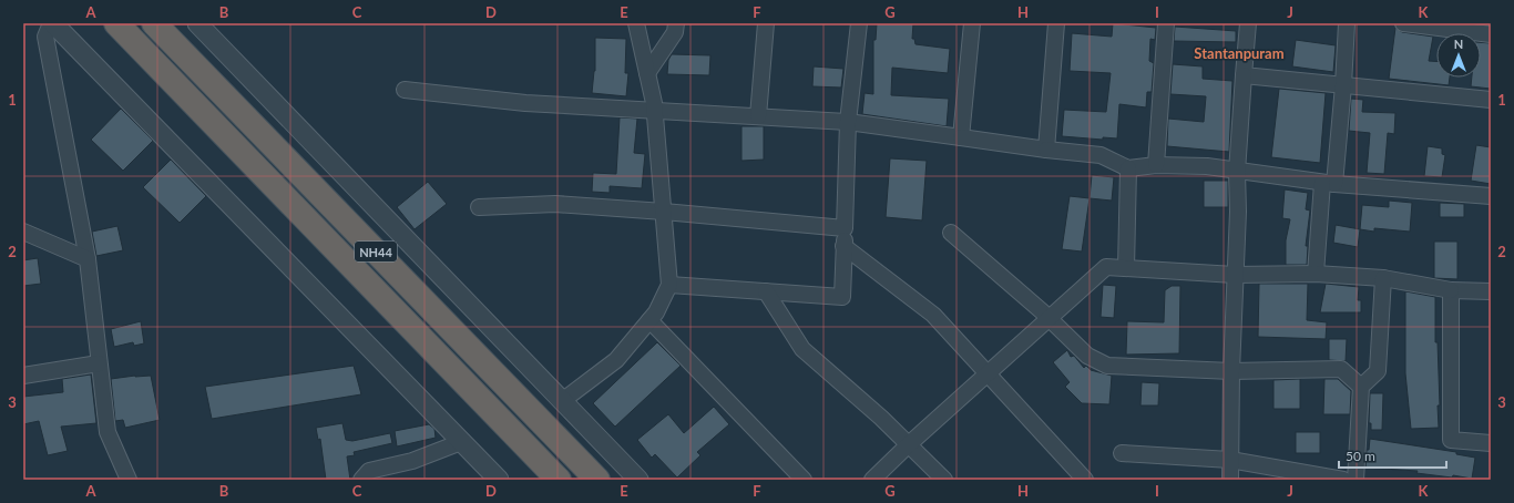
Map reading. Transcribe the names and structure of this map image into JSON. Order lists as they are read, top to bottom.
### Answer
{
  "streets": {
    "highway": ["NH44"]
  },
  "districts": ["Stantanpuram"],
  "scale_bar": "50 m",
  "north": "top",
  "grid": {
    "columns": [
      "A",
      "B",
      "C",
      "D",
      "E",
      "F",
      "G",
      "H",
      "I",
      "J",
      "K"
    ],
    "rows": ["1", "2", "3"]
  }
}
